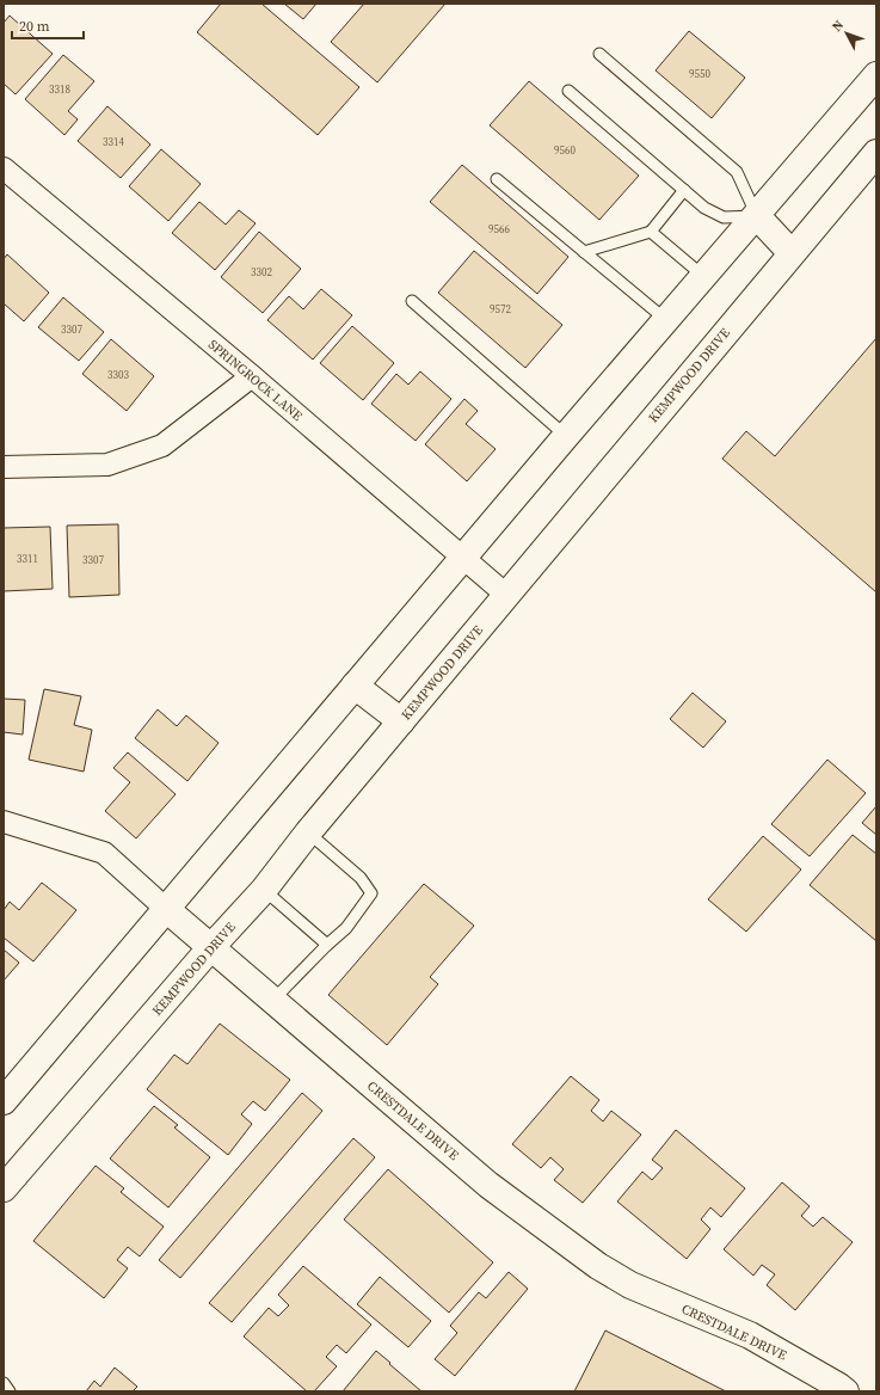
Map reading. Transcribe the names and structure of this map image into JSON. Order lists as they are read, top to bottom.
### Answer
{
  "streets": {
    "main road": ["KEMPWOOD DRIVE", "CRESTDALE DRIVE"],
    "street": ["SPRINGROCK LANE"]
  },
  "crossings": [
    ["KEMPWOOD DRIVE", "SPRINGROCK LANE"],
    ["KEMPWOOD DRIVE", "CRESTDALE DRIVE"]
  ],
  "house_numbers": [
    "9550",
    "3318",
    "3314",
    "9560",
    "9566",
    "3302",
    "9572",
    "3307",
    "3303",
    "3311",
    "3307"
  ],
  "scale_bar": "20 m",
  "north": "top left"
}
